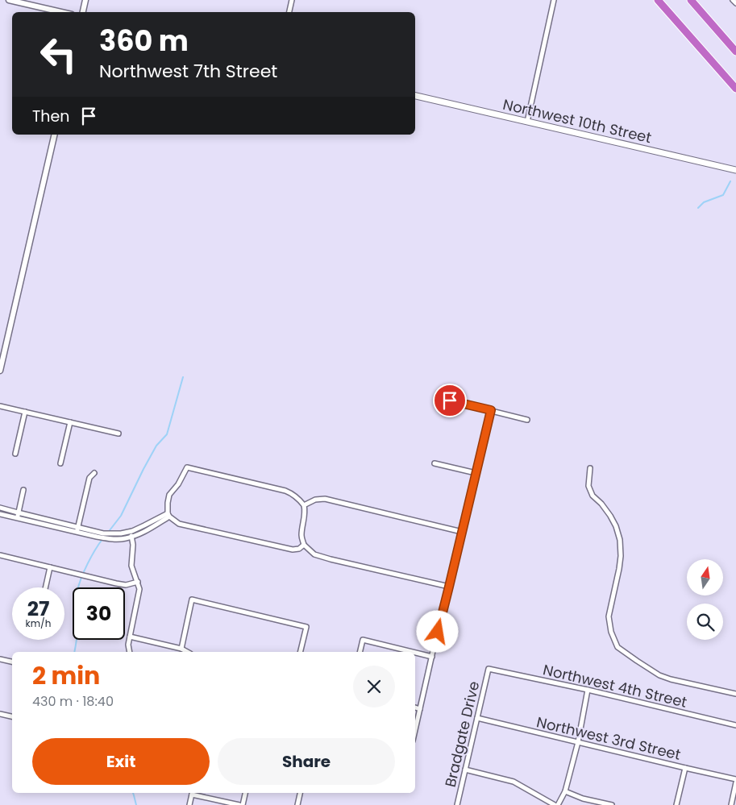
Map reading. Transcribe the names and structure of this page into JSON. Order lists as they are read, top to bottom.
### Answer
{
  "streets": {
    "main road": ["Northwest 10th Street"],
    "street": ["Northwest 4th Street", "Bradgate Drive", "Northwest 3rd Street"]
  },
  "crossings": [
    ["Northwest 4th Street", "Bradgate Drive"],
    ["Bradgate Drive", "Northwest 3rd Street"]
  ],
  "north": "top",
  "page": {
    "turn": ["360 m", "Northwest 7th Street"],
    "then": "Then",
    "speed": "27 km/h",
    "limit": "30",
    "heading": ["2 min", "430 m · 18:40"],
    "buttons": ["Exit", "Share"]
  }
}
